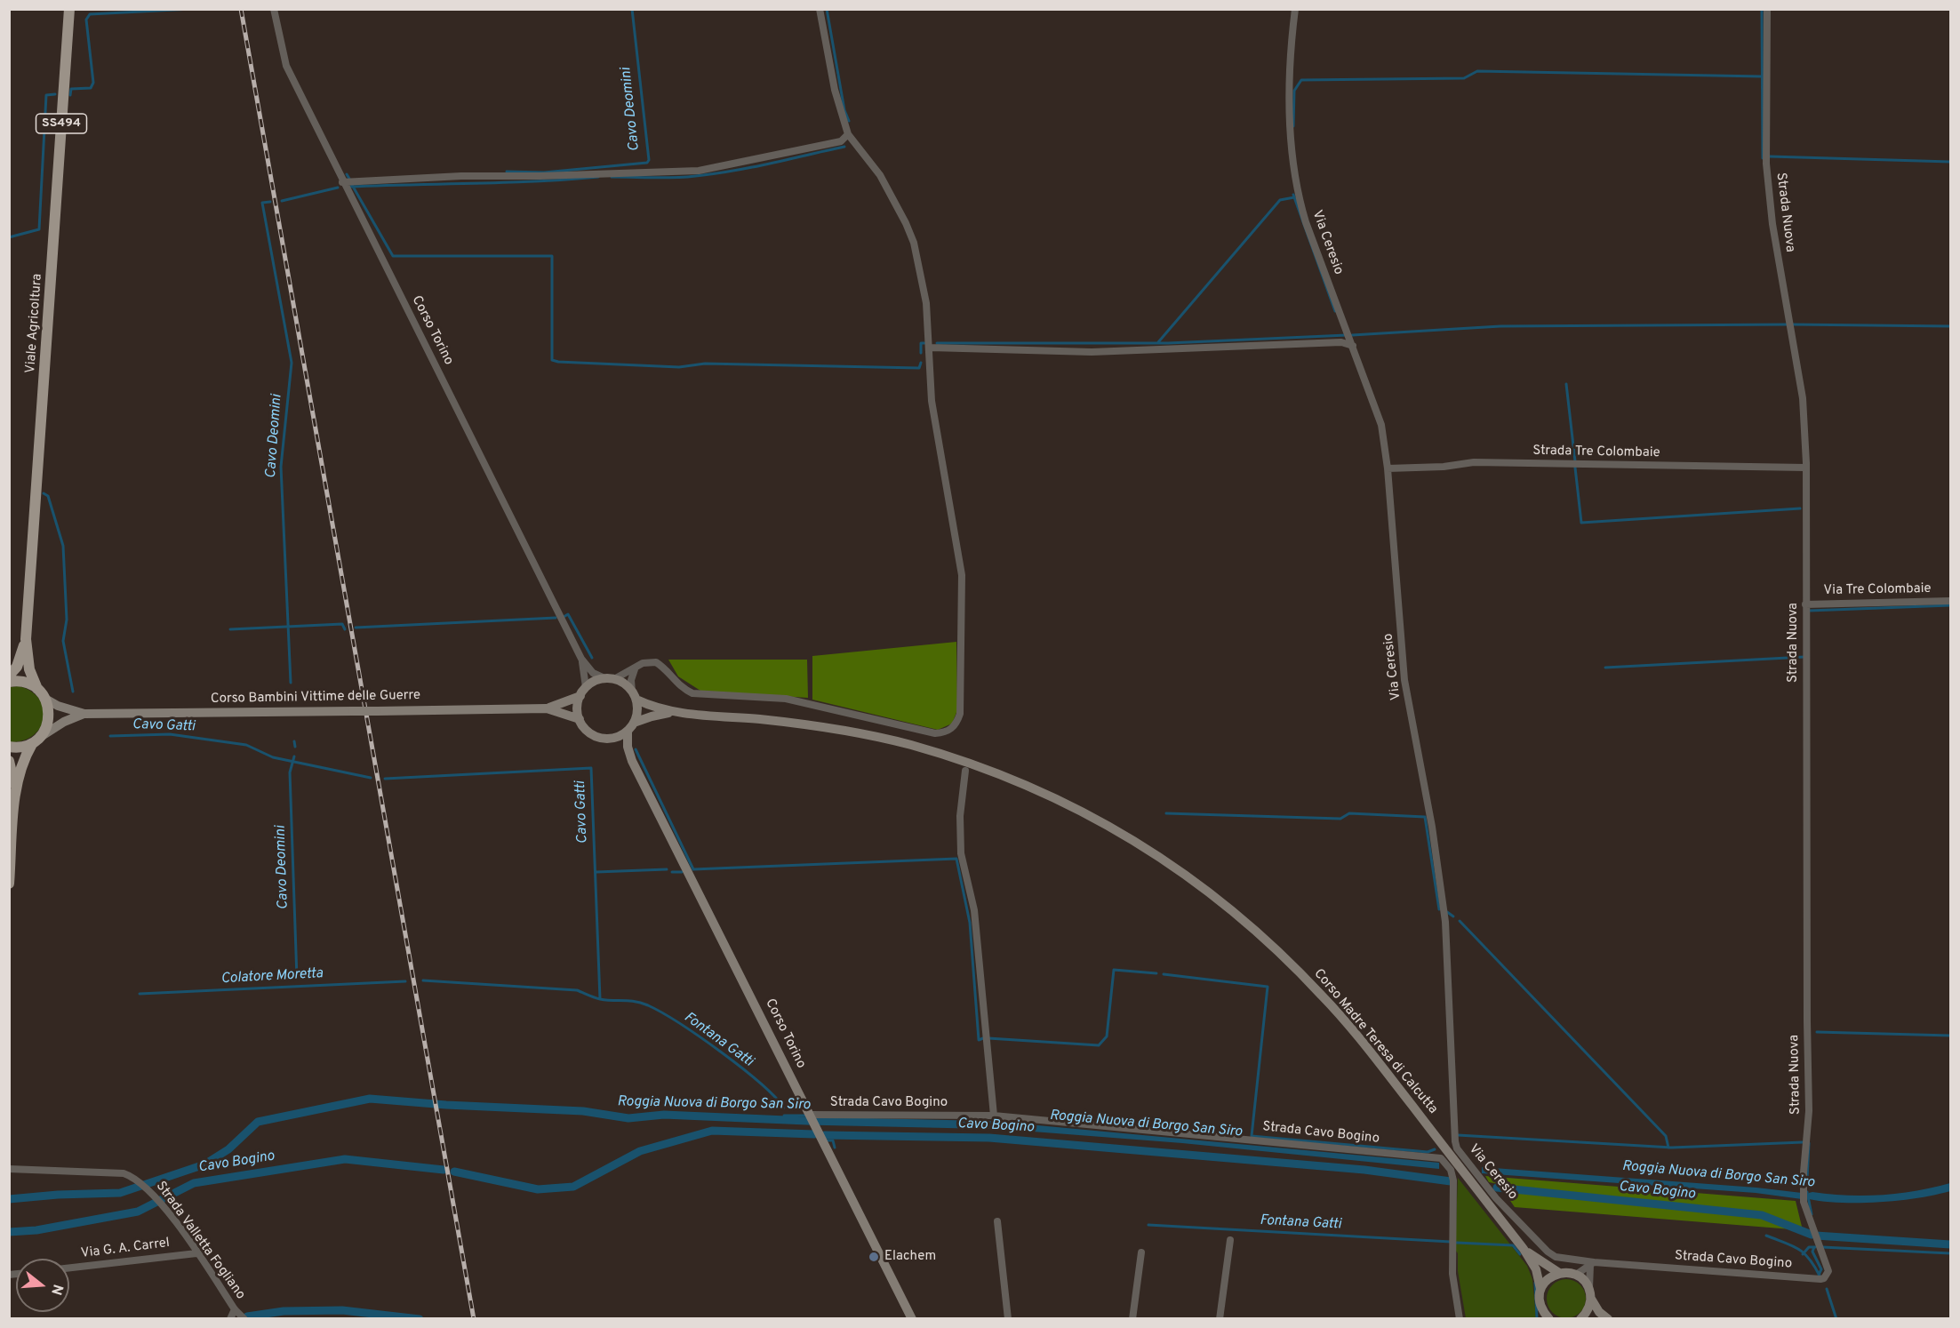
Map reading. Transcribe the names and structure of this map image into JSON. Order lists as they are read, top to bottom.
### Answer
{
  "streets": {
    "main road": [
      "SS494",
      "Viale Agricoltura",
      "Corso Torino",
      "Corso Bambini Vittime delle Guerre",
      "Corso Madre Teresa di Calcutta"
    ],
    "street": [
      "Strada Nuova",
      "Via Ceresio",
      "Strada Tre Colombaie",
      "Via Tre Colombaie",
      "Strada Cavo Bogino",
      "Strada Valletta Fogliano",
      "Via G. A. Carrel"
    ]
  },
  "crossings": [
    ["Strada Nuova", "Strada Tre Colombaie"],
    ["Strada Nuova", "Via Tre Colombaie"],
    ["Strada Nuova", "Strada Cavo Bogino"],
    ["Via Ceresio", "Strada Tre Colombaie"],
    ["Via Ceresio", "Strada Cavo Bogino"],
    ["Viale Agricoltura", "Corso Bambini Vittime delle Guerre"],
    ["Corso Torino", "Strada Cavo Bogino"],
    ["Strada Valletta Fogliano", "Via G. A. Carrel"]
  ],
  "water": [
    "Cavo Deomini",
    "Cavo Gatti",
    "Colatore Moretta",
    "Fontana Gatti",
    "Roggia Nuova di Borgo San Siro",
    "Cavo Bogino"
  ],
  "places": ["Elachem"],
  "north": "right"
}
